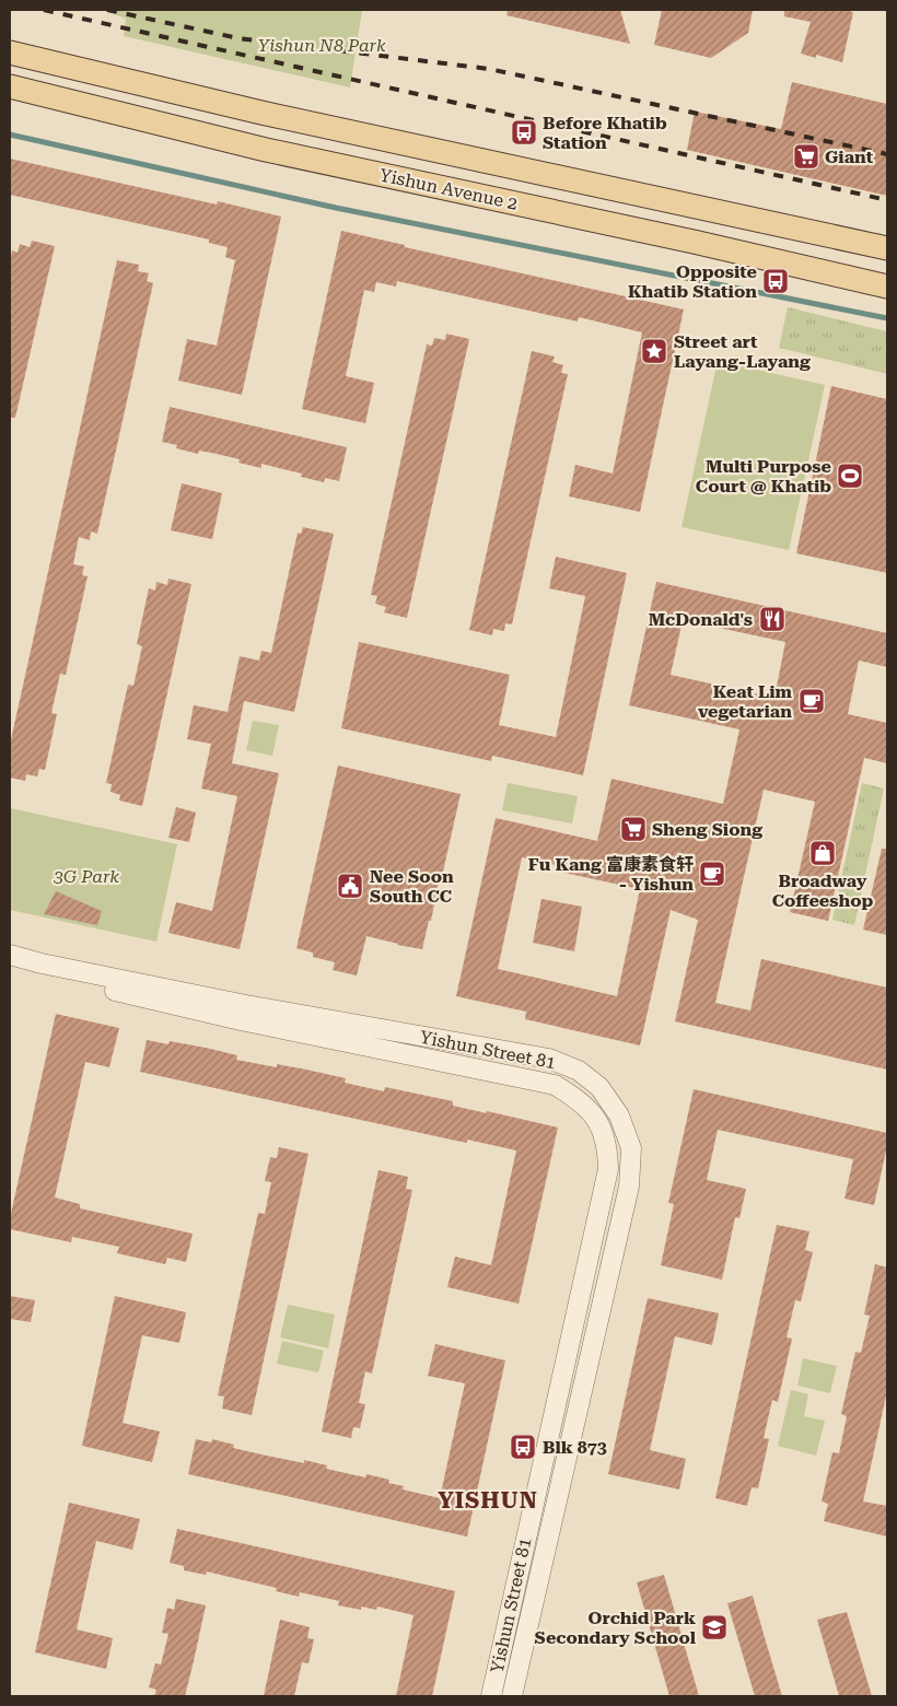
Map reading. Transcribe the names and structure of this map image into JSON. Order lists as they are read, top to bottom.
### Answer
{
  "streets": {
    "main road": ["Yishun Avenue 2"],
    "street": ["Yishun Street 81"]
  },
  "districts": ["YISHUN"],
  "parks": ["Yishun N8 Park", "3G Park"],
  "places": {
    "bus stop": ["Before Khatib Station", "Opposite Khatib Station", "Blk 873"],
    "supermarket": ["Giant", "Sheng Siong"],
    "place": ["Street art Layang-Layang"],
    "sports": ["Multi Purpose Court @ Khatib"],
    "restaurant": ["McDonald's"],
    "cafe": ["Keat Lim vegetarian", "Fu Kang 富康素食轩 - Yishun"],
    "shop": ["Broadway Coffeeshop"],
    "public building": ["Nee Soon South CC"],
    "school or university": ["Orchid Park Secondary School"]
  }
}
